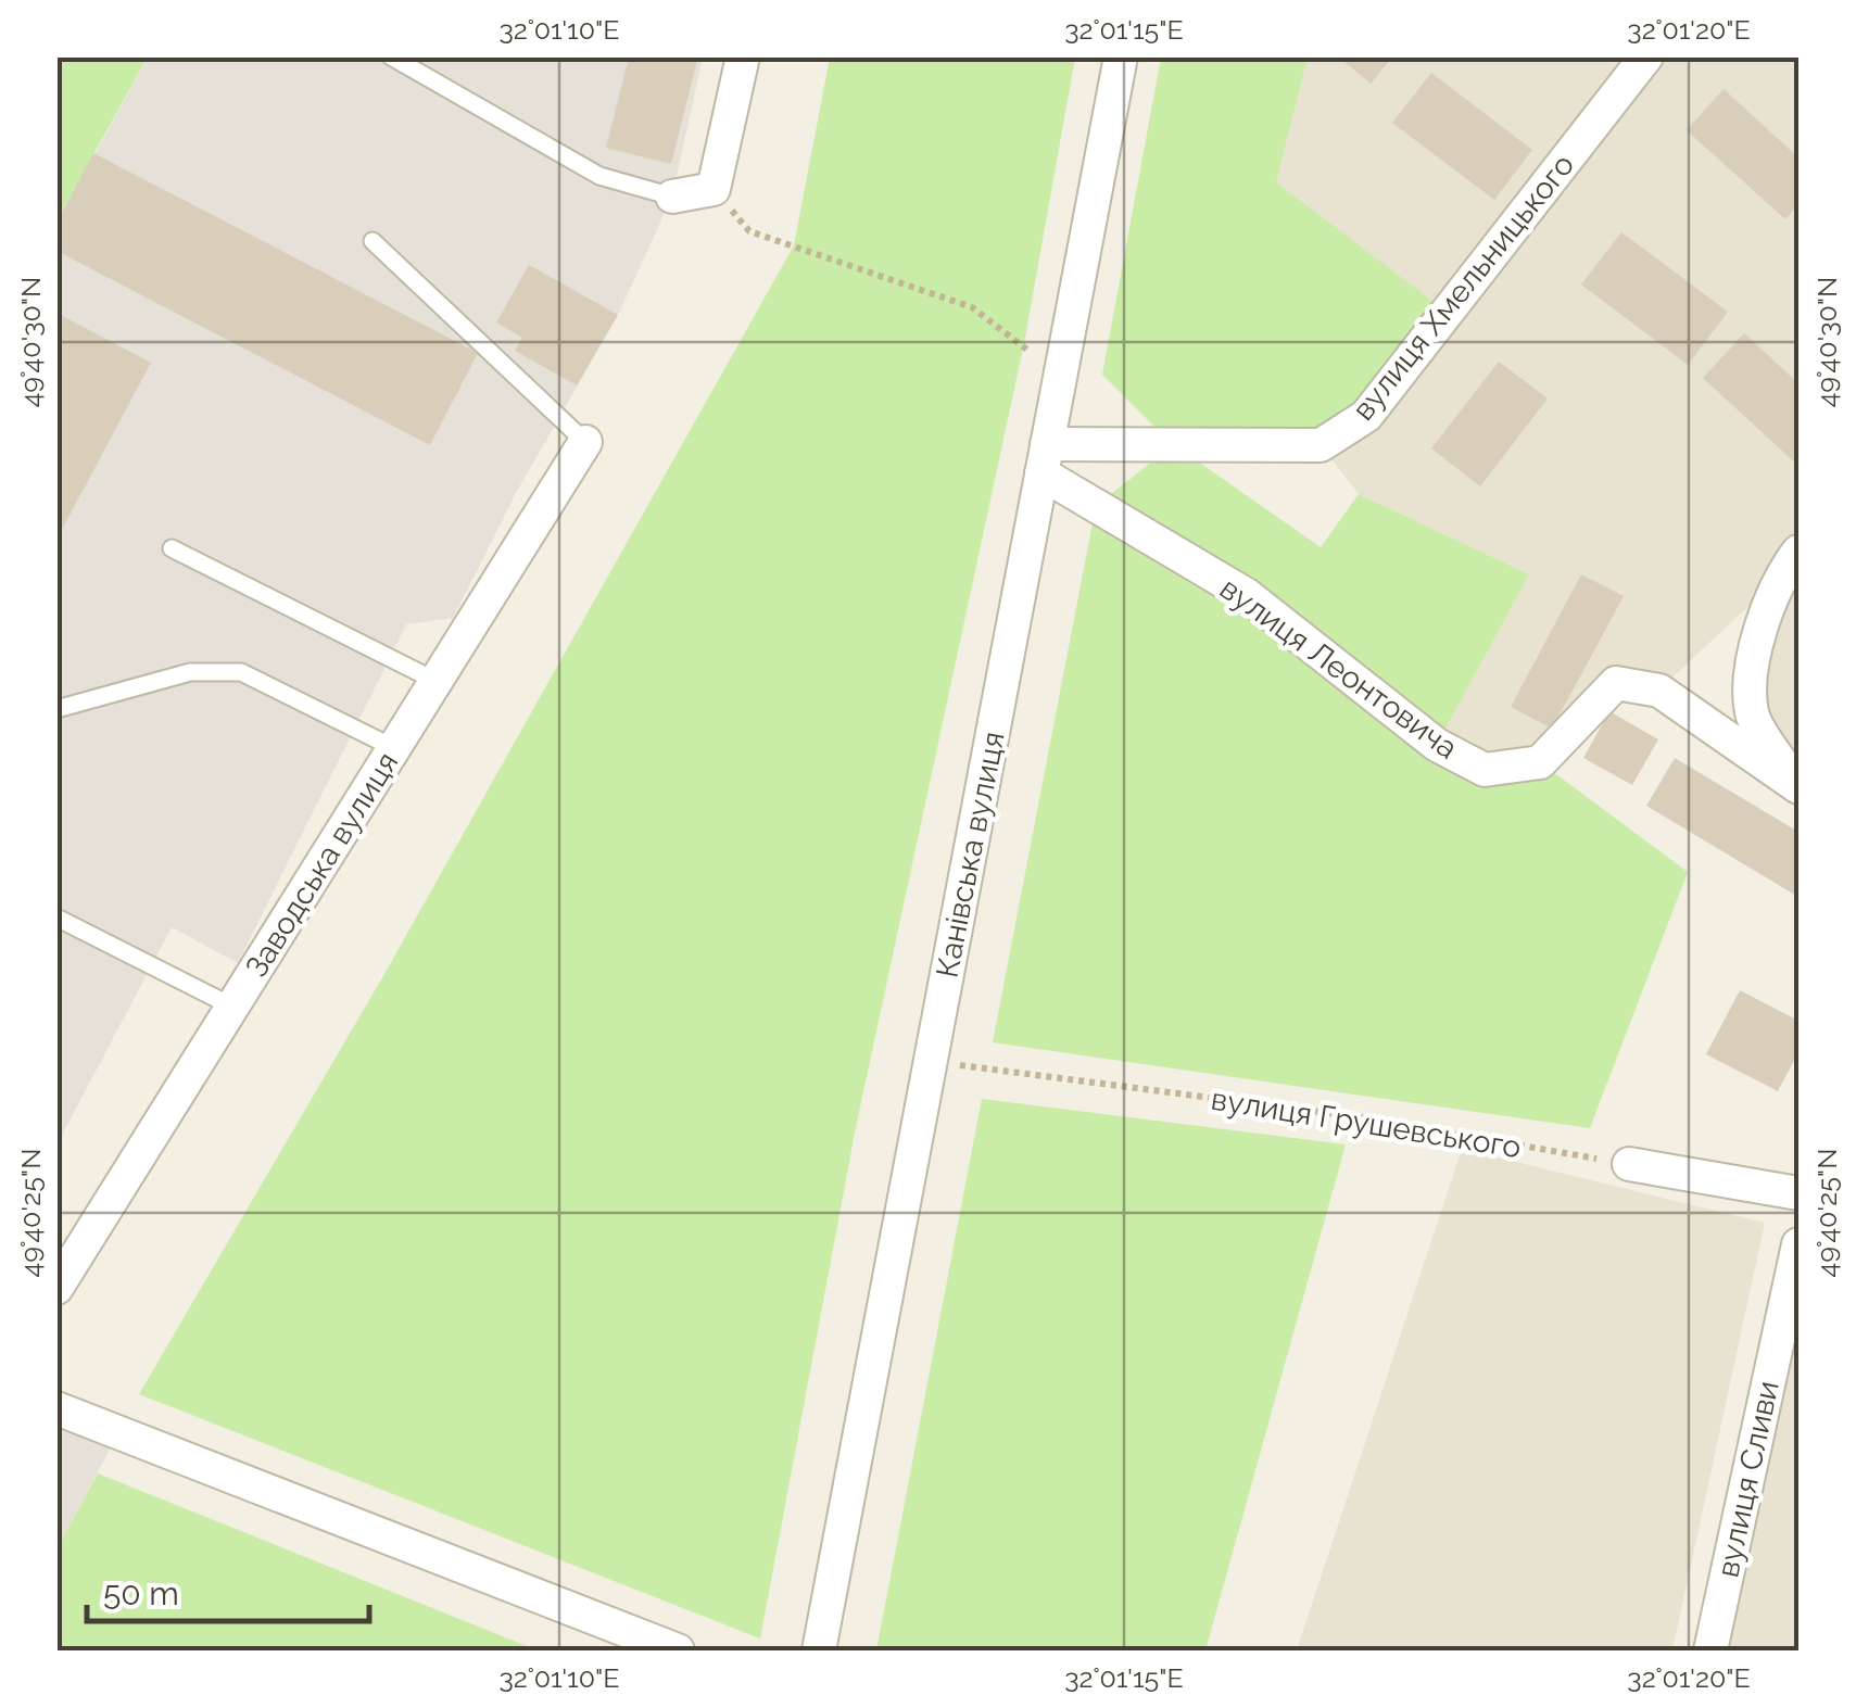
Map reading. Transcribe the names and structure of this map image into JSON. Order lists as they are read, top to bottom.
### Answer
{
  "streets": {
    "street": [
      "вулиця Хмельницького",
      "вулиця Леонтовича",
      "Канівська вулиця",
      "Заводська вулиця",
      "вулиця Сливи"
    ],
    "path": ["вулиця Грушевського"]
  },
  "crossings": [
    ["вулиця Хмельницького", "вулиця Леонтовича"],
    ["вулиця Хмельницького", "Канівська вулиця"],
    ["вулиця Леонтовича", "Канівська вулиця"],
    ["Канівська вулиця", "вулиця Грушевського"]
  ],
  "scale_bar": "50 m",
  "coordinates": [
    "32°01'10\"E",
    "32°01'15\"E",
    "32°01'20\"E",
    "49°40'30\"N",
    "49°40'25\"N"
  ]
}
